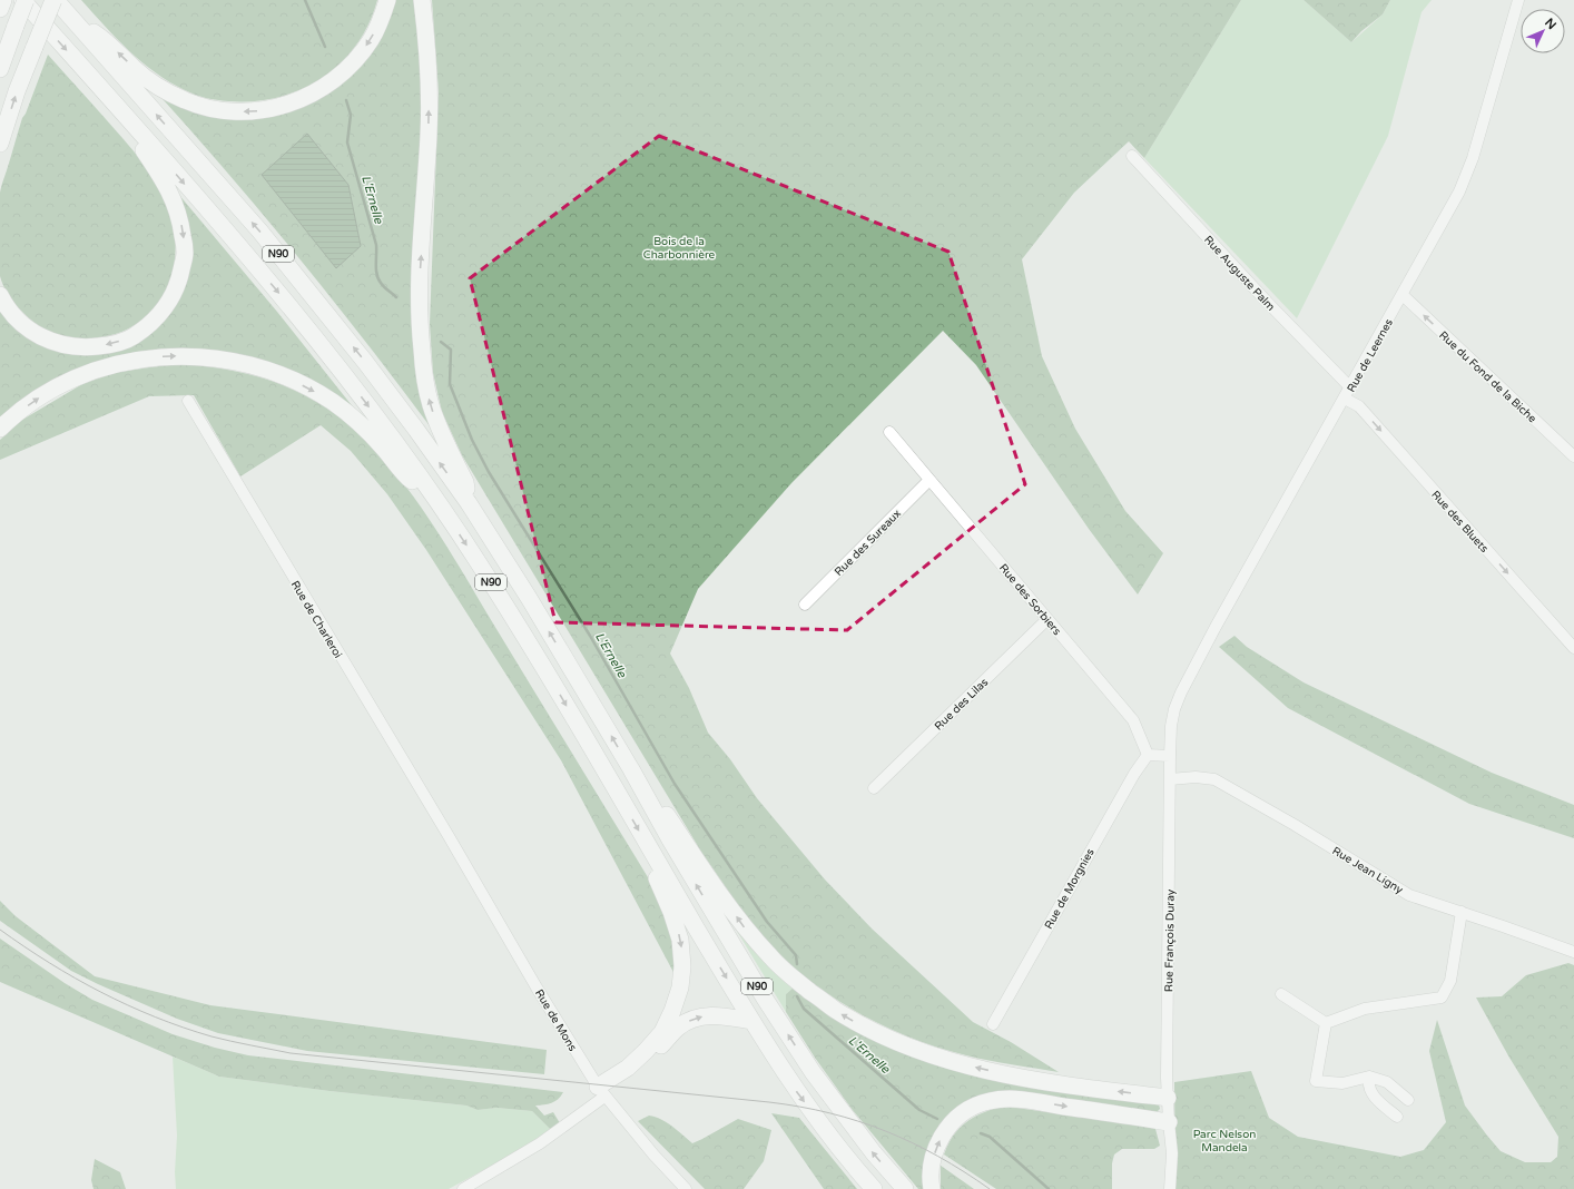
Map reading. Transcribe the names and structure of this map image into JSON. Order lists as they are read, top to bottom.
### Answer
{
  "streets": {
    "highway": ["N90"],
    "street": [
      "Rue Auguste Palm",
      "Rue de Leernes",
      "Rue du Fond de la Biche",
      "Rue des Bluets",
      "Rue des Sureaux",
      "Rue des Sorbiers",
      "Rue de Charleroi",
      "Rue des Lilas",
      "Rue Jean Ligny",
      "Rue de Morgnies",
      "Rue François Duray",
      "Rue de Mons"
    ]
  },
  "crossings": [
    ["Rue Auguste Palm", "Rue de Leernes"],
    ["Rue de Leernes", "Rue du Fond de la Biche"],
    ["Rue de Leernes", "Rue des Bluets"],
    ["Rue de Leernes", "Rue François Duray"],
    ["Rue des Sureaux", "Rue des Sorbiers"],
    ["Rue des Sorbiers", "Rue des Lilas"],
    ["Rue des Sorbiers", "Rue de Morgnies"],
    ["Rue de Charleroi", "Rue de Mons"],
    ["Rue Jean Ligny", "Rue François Duray"]
  ],
  "one_way": ["Rue du Fond de la Biche", "Rue des Bluets"],
  "water": ["L'Ernelle"],
  "parks": ["Bois de la Charbonnière", "Parc Nelson Mandela"],
  "north": "top right"
}
